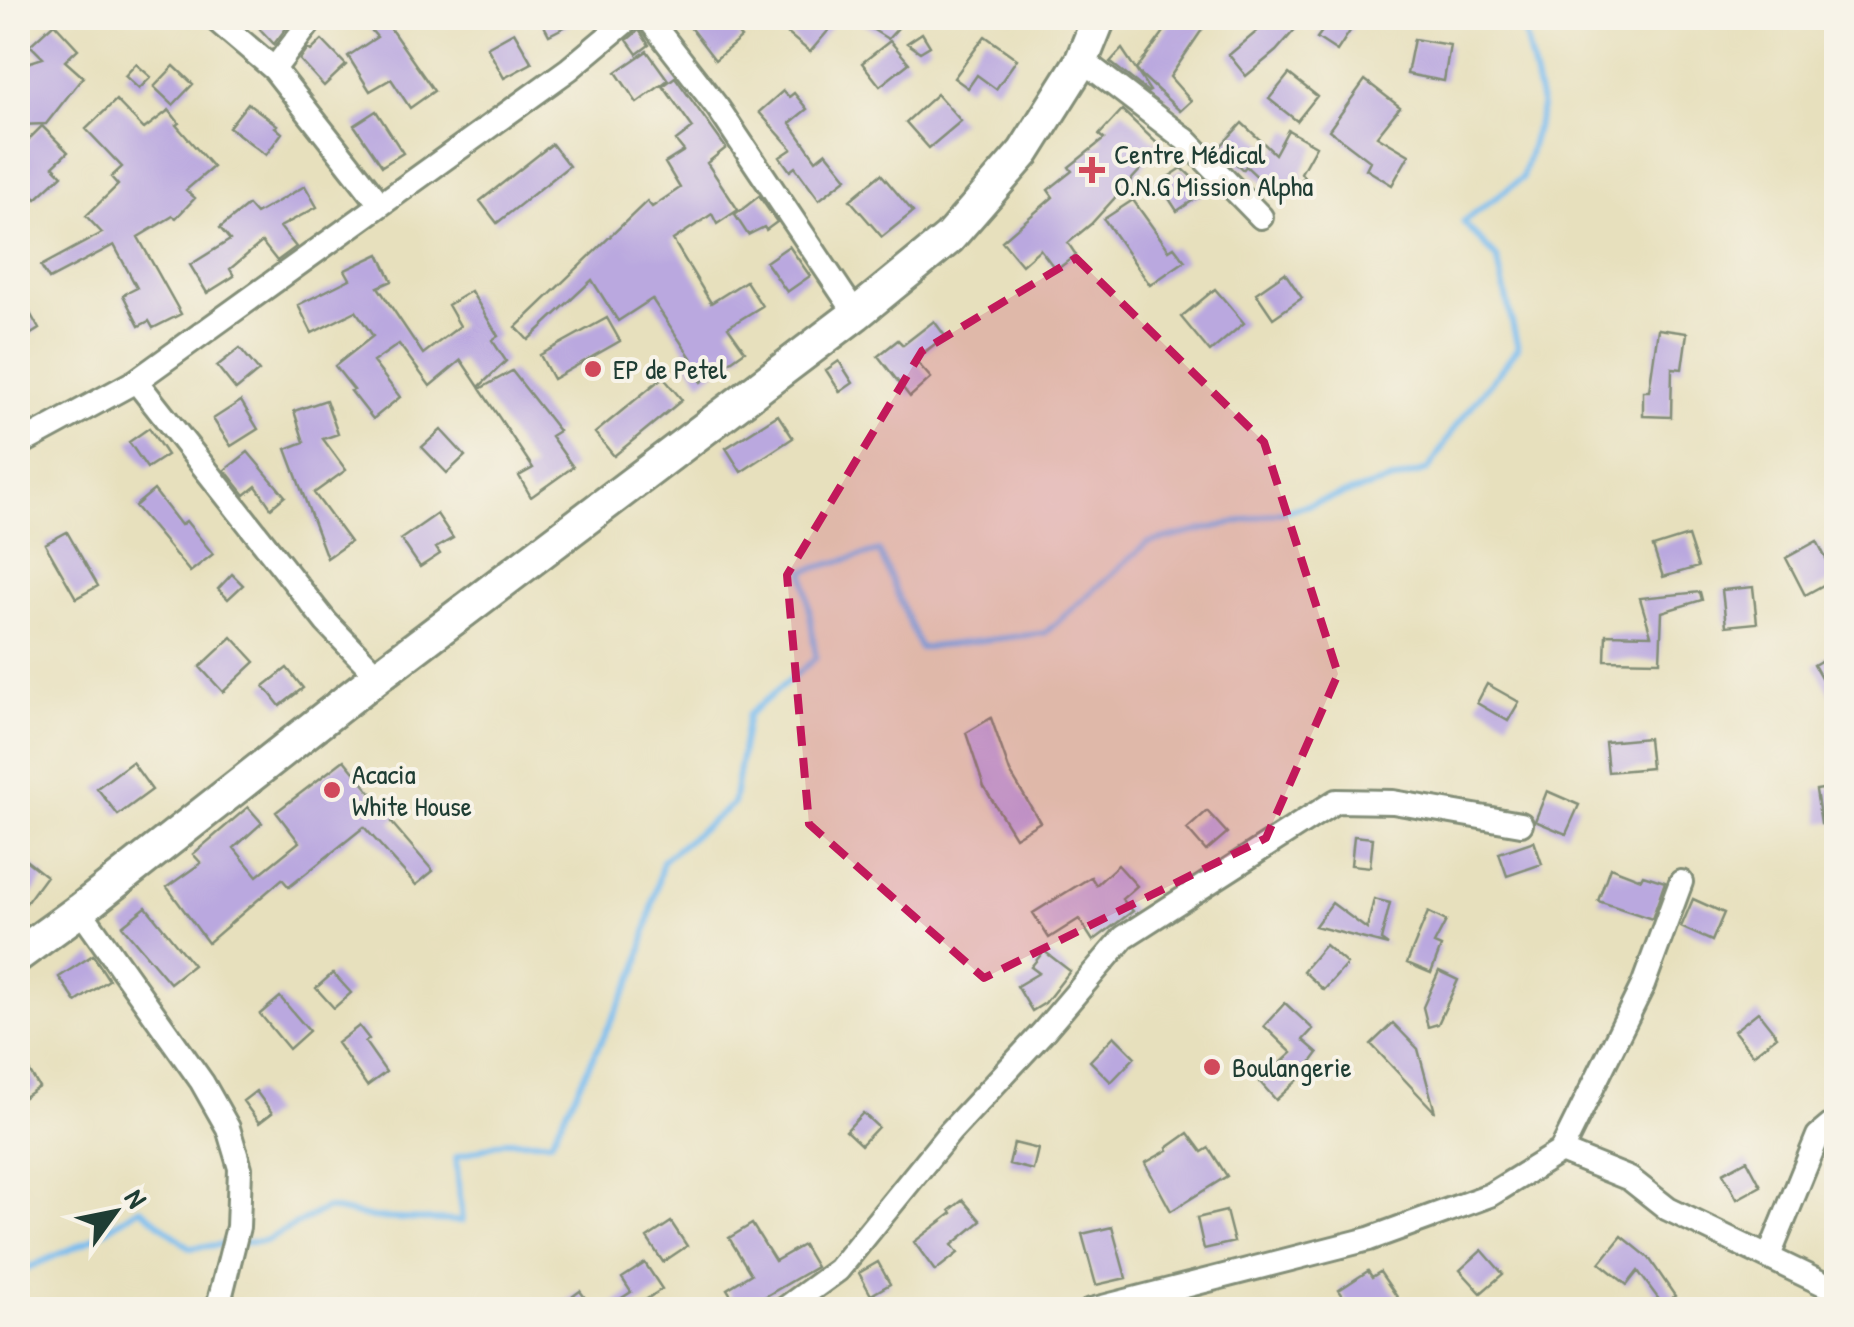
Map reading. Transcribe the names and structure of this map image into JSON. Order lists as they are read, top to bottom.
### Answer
{
  "places": {
    "health": ["Centre Médical O.N.G Mission Alpha"],
    "other": ["EP de Petel", "Acacia White House", "Boulangerie"]
  },
  "north": "top right"
}
